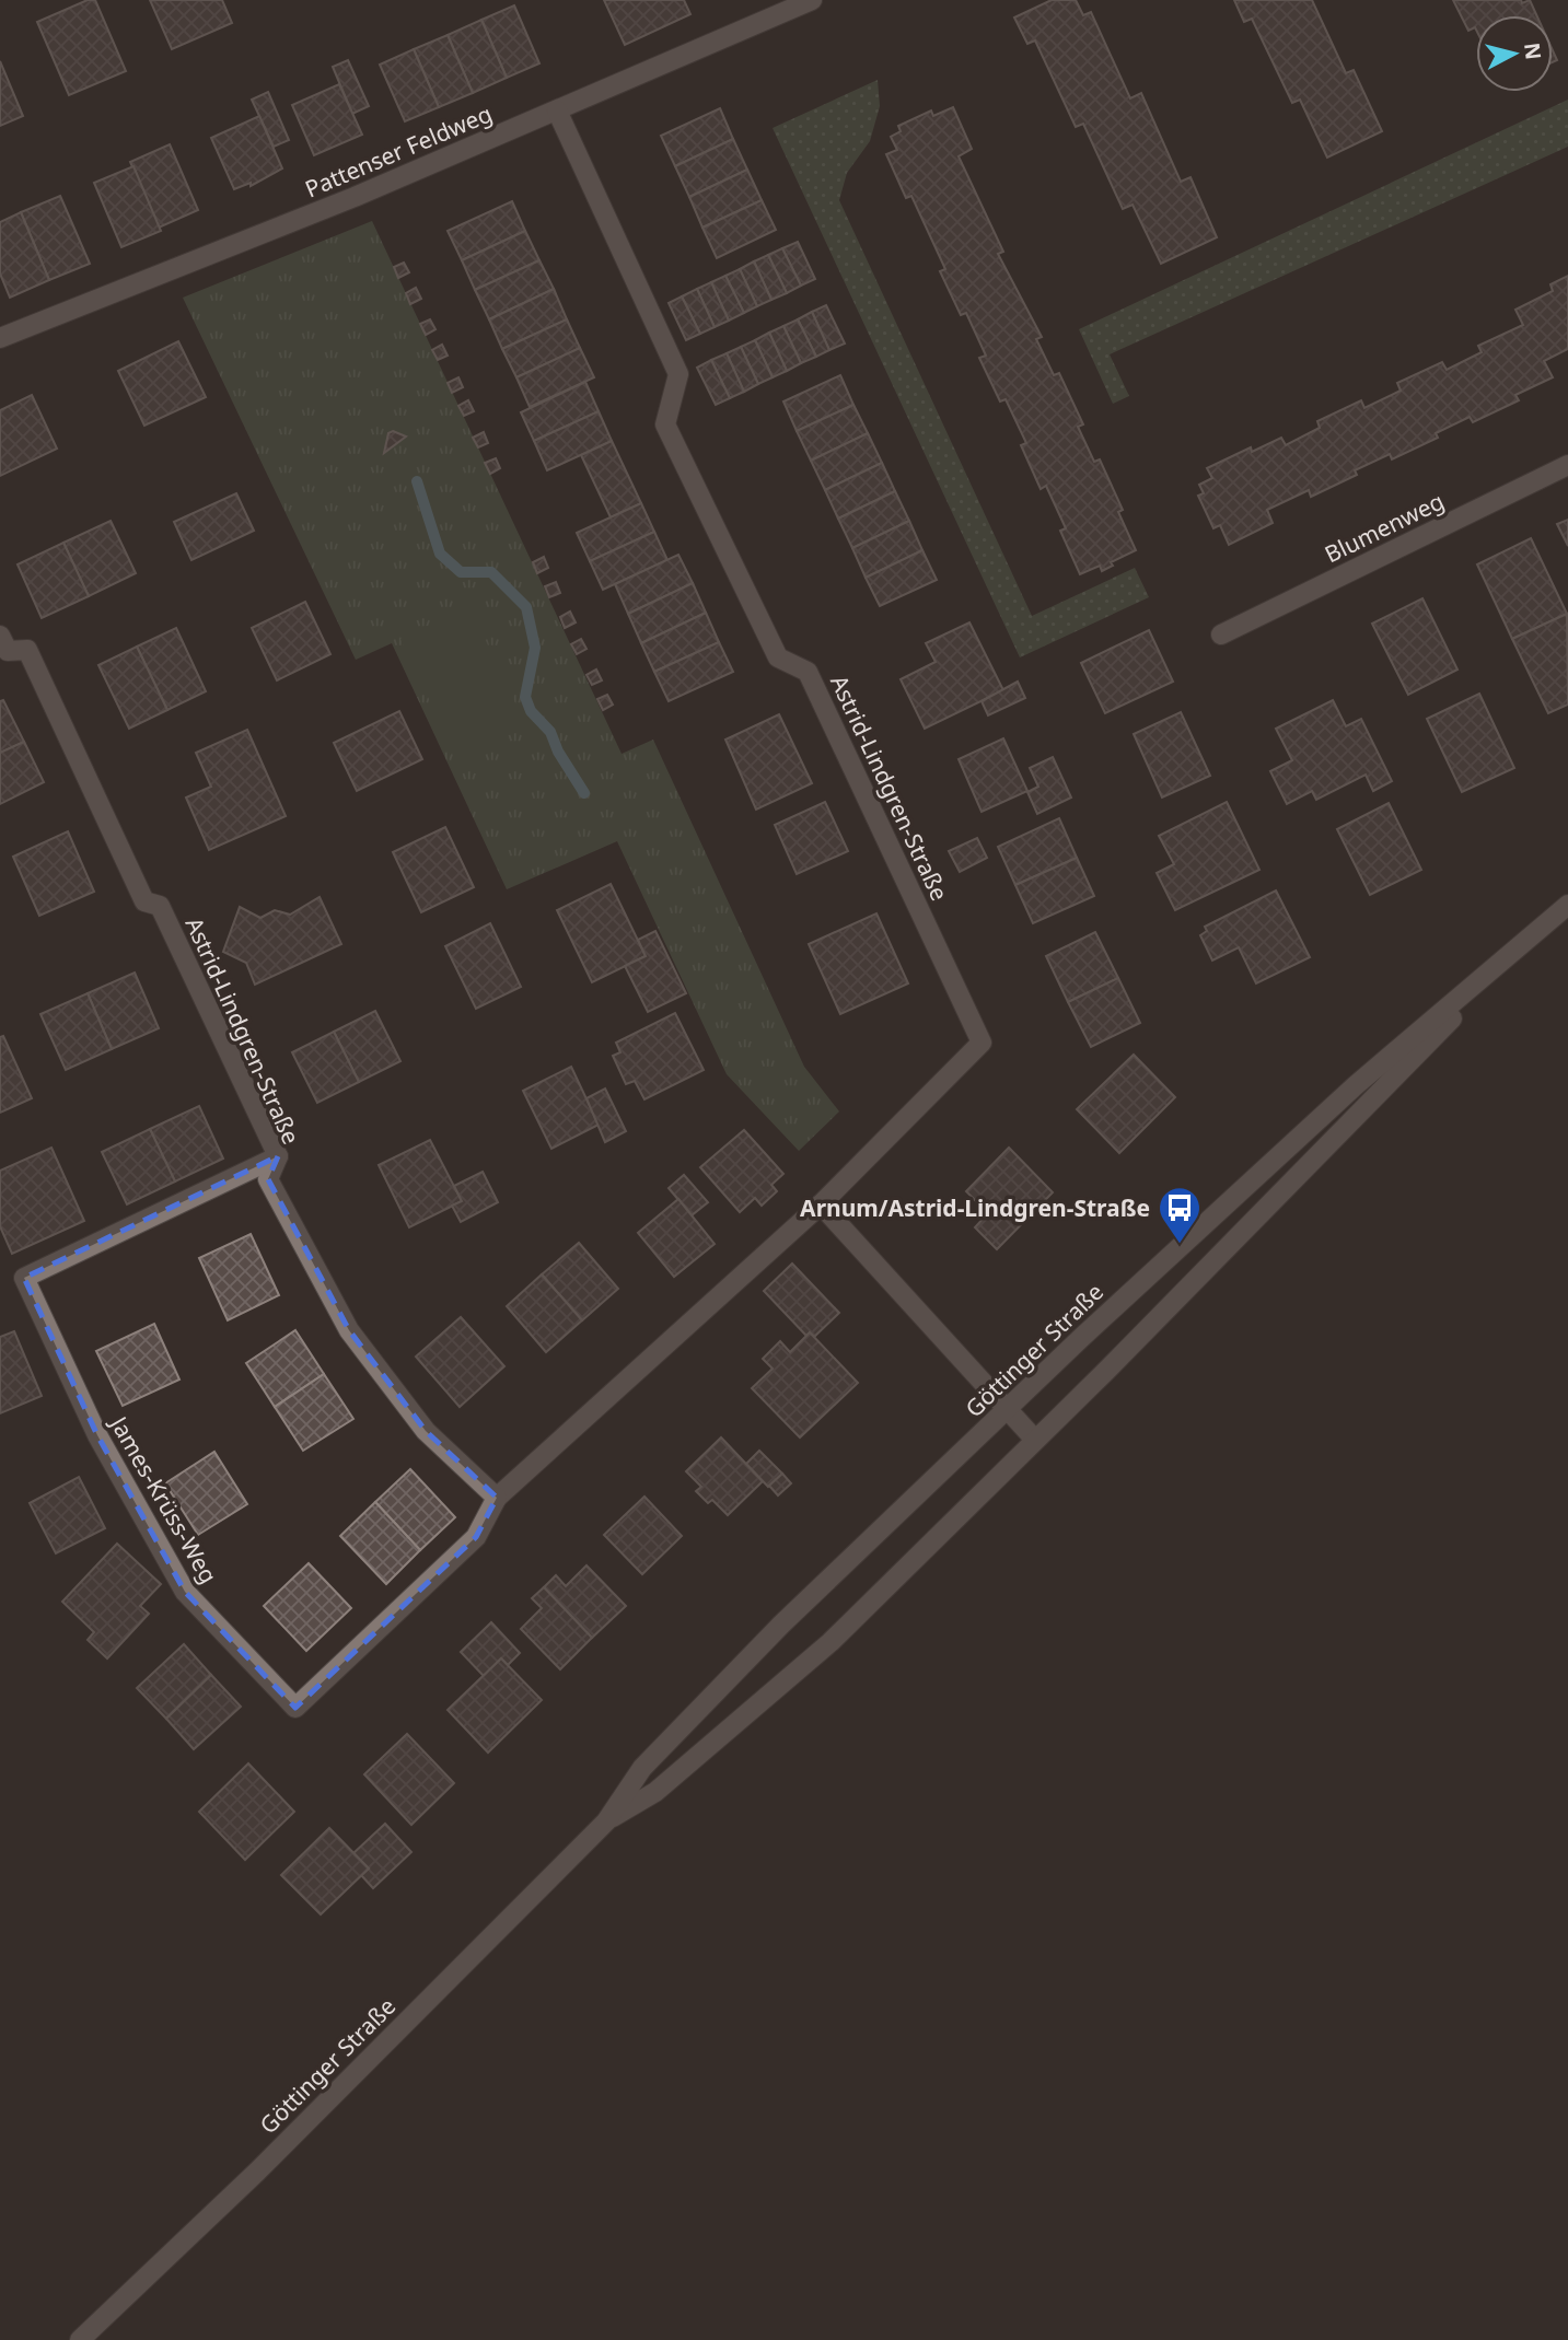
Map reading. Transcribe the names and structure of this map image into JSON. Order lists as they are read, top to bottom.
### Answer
{
  "streets": {
    "street": [
      "Pattenser Feldweg",
      "Blumenweg",
      "Astrid-Lindgren-Straße",
      "Göttinger Straße",
      "James-Krüss-Weg"
    ]
  },
  "crossings": [
    ["Pattenser Feldweg", "Astrid-Lindgren-Straße"],
    ["Astrid-Lindgren-Straße", "James-Krüss-Weg"]
  ],
  "places": {
    "bus stop": ["Arnum/Astrid-Lindgren-Straße"]
  },
  "north": "right"
}
